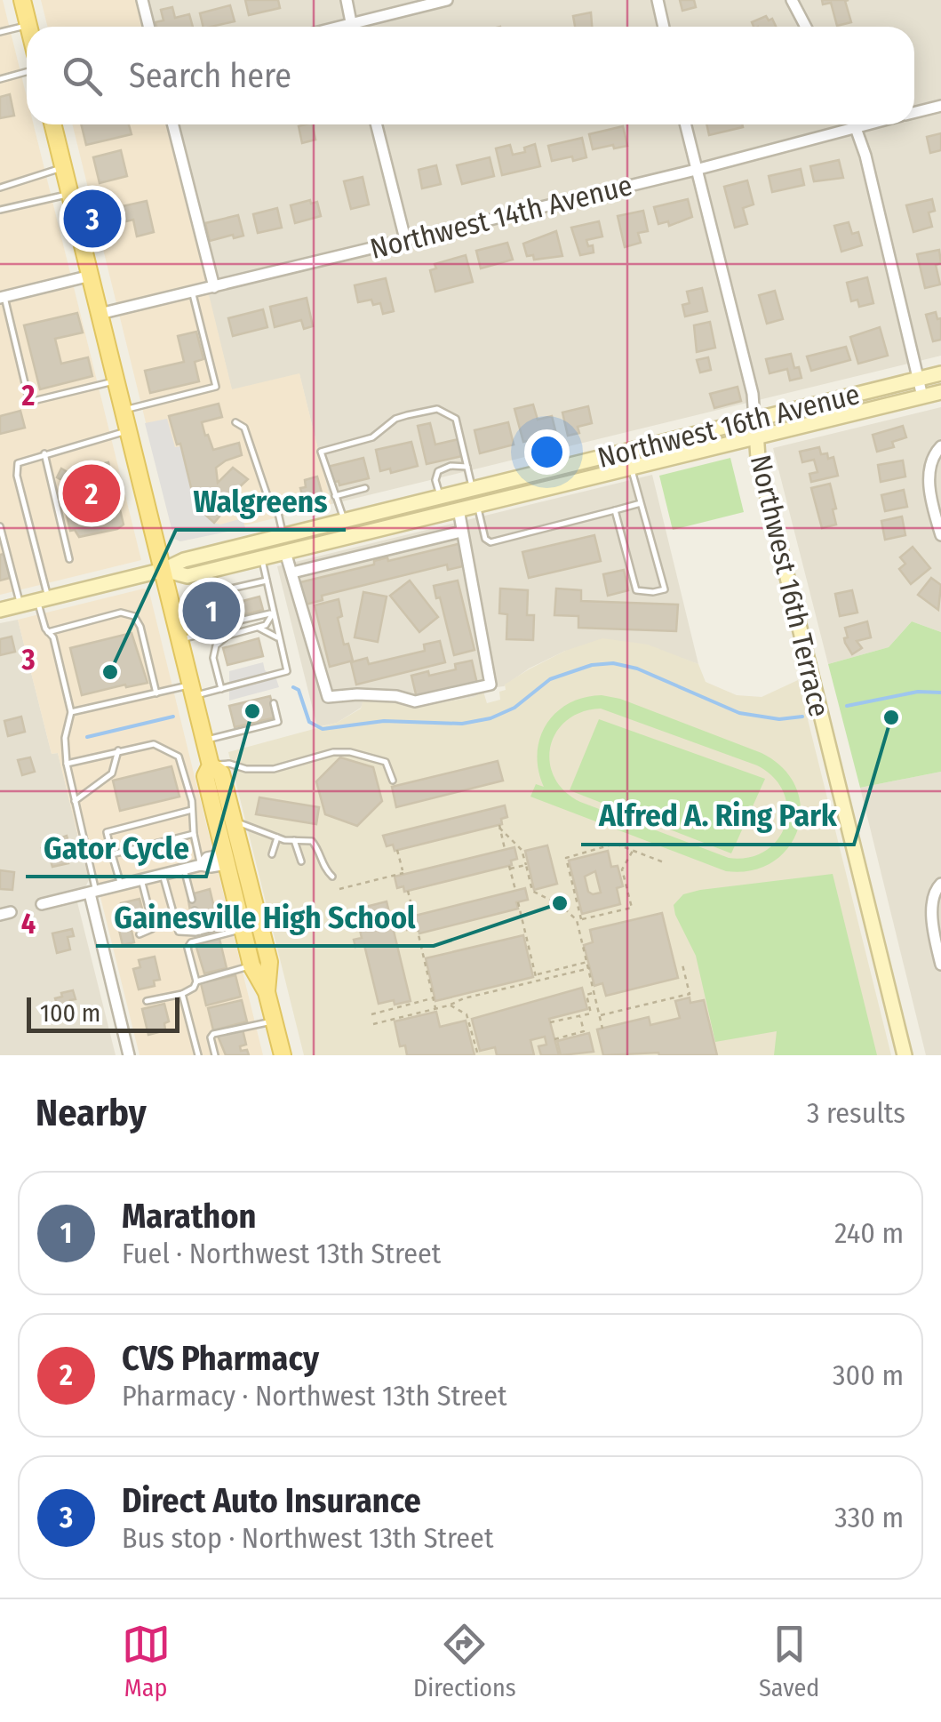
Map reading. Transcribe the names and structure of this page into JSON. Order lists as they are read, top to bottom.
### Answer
{
  "streets": {
    "main road": ["Northwest 16th Avenue", "Northwest 16th Terrace"],
    "street": ["Northwest 14th Avenue"]
  },
  "crossings": [
    ["Northwest 14th Avenue", "Northwest 16th Terrace"],
    ["Northwest 16th Avenue", "Northwest 16th Terrace"]
  ],
  "places": [
    "Walgreens",
    "Gator Cycle",
    "Alfred A. Ring Park",
    "Gainesville High School"
  ],
  "scale_bar": "100 m",
  "page": {
    "search": "Search here",
    "pins": ["3", "2", "1"],
    "scale": "100 m",
    "heading": ["Nearby", "3 results"],
    "list": [
      {
        "mark": "1",
        "name": "Marathon",
        "note": "Fuel · Northwest 13th Street",
        "value": "240 m"
      },
      {
        "mark": "2",
        "name": "CVS Pharmacy",
        "note": "Pharmacy · Northwest 13th Street",
        "value": "300 m"
      },
      {
        "mark": "3",
        "name": "Direct Auto Insurance",
        "note": "Bus stop · Northwest 13th Street",
        "value": "330 m"
      }
    ],
    "nav": ["Map", "Directions", "Saved"]
  },
  "grid": {
    "rows": ["2", "3", "4"]
  }
}
